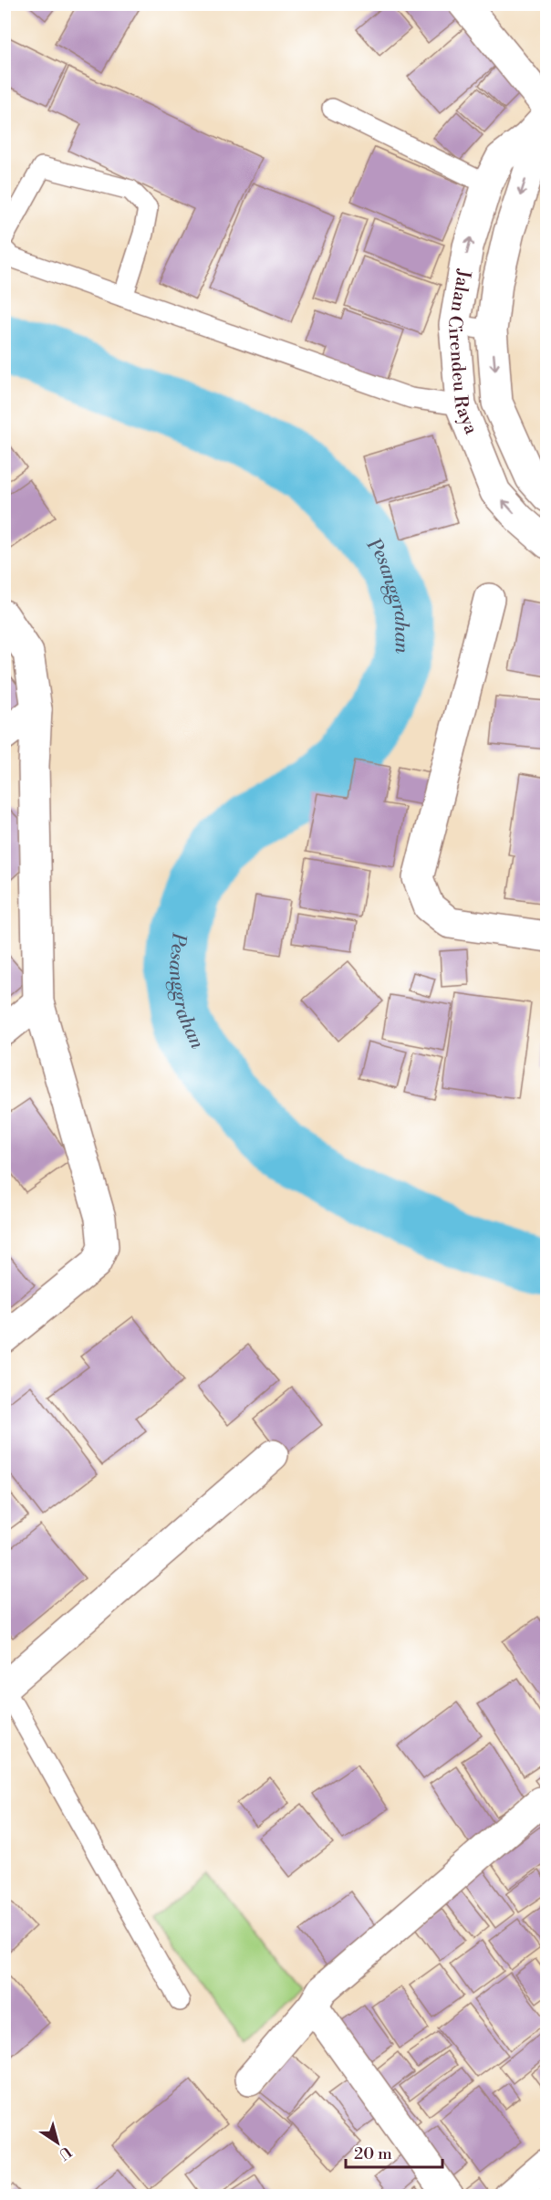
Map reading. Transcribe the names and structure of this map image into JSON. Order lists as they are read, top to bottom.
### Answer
{
  "streets": {
    "street": ["Jalan Cirendeu Raya"]
  },
  "water": ["Pesanggrahan"],
  "scale_bar": "20 m",
  "north": "bottom right"
}
